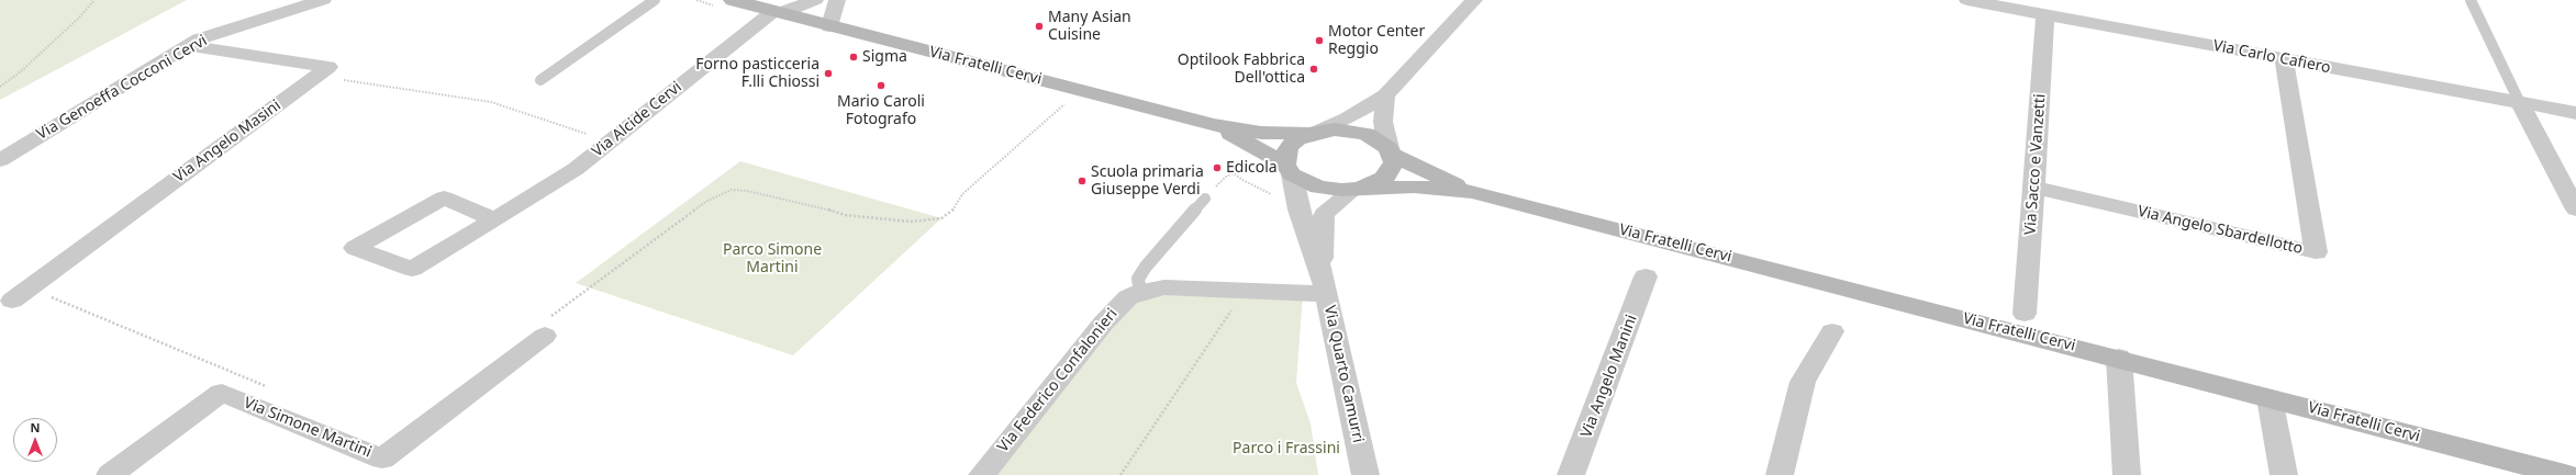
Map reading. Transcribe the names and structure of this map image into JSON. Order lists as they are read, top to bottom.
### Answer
{
  "streets": {
    "main road": ["Via Fratelli Cervi"],
    "street": [
      "Via Carlo Cafiero",
      "Via Genoeffa Cocconi Cervi",
      "Via Alcide Cervi",
      "Via Angelo Masini",
      "Via Sacco e Vanzetti",
      "Via Angelo Sbardellotto",
      "Via Quarto Camurri",
      "Via Angelo Manini",
      "Via Federico Confalonieri",
      "Via Simone Martini"
    ]
  },
  "crossings": [
    ["Via Carlo Cafiero", "Via Sacco e Vanzetti"],
    ["Via Carlo Cafiero", "Via Angelo Sbardellotto"],
    ["Via Fratelli Cervi", "Via Alcide Cervi"],
    ["Via Fratelli Cervi", "Via Quarto Camurri"],
    ["Via Sacco e Vanzetti", "Via Angelo Sbardellotto"],
    ["Via Quarto Camurri", "Via Federico Confalonieri"]
  ],
  "parks": ["Parco Simone Martini", "Parco i Frassini"],
  "places": [
    "Many Asian Cuisine",
    "Motor Center Reggio",
    "Sigma",
    "Optilook Fabbrica Dell'ottica",
    "Forno pasticceria F.lli Chiossi",
    "Mario Caroli Fotografo",
    "Edicola",
    "Scuola primaria Giuseppe Verdi"
  ],
  "north": "top"
}
